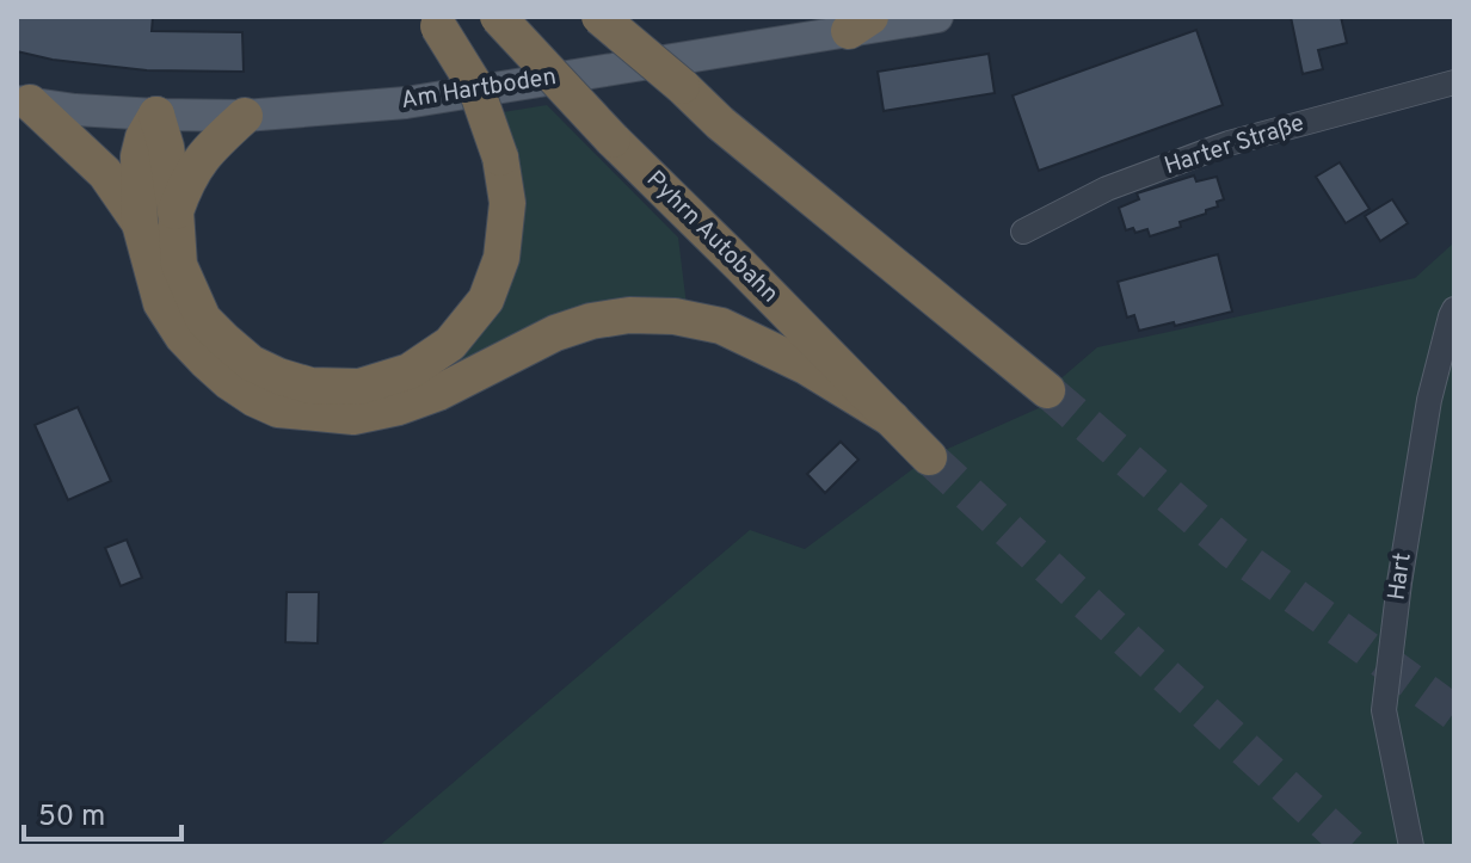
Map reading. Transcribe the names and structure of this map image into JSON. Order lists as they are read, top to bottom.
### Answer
{
  "streets": {
    "highway": ["Pyhrn Autobahn"],
    "main road": ["Am Hartboden"],
    "street": ["Harter Straße", "Hart"]
  },
  "scale_bar": "50 m"
}
